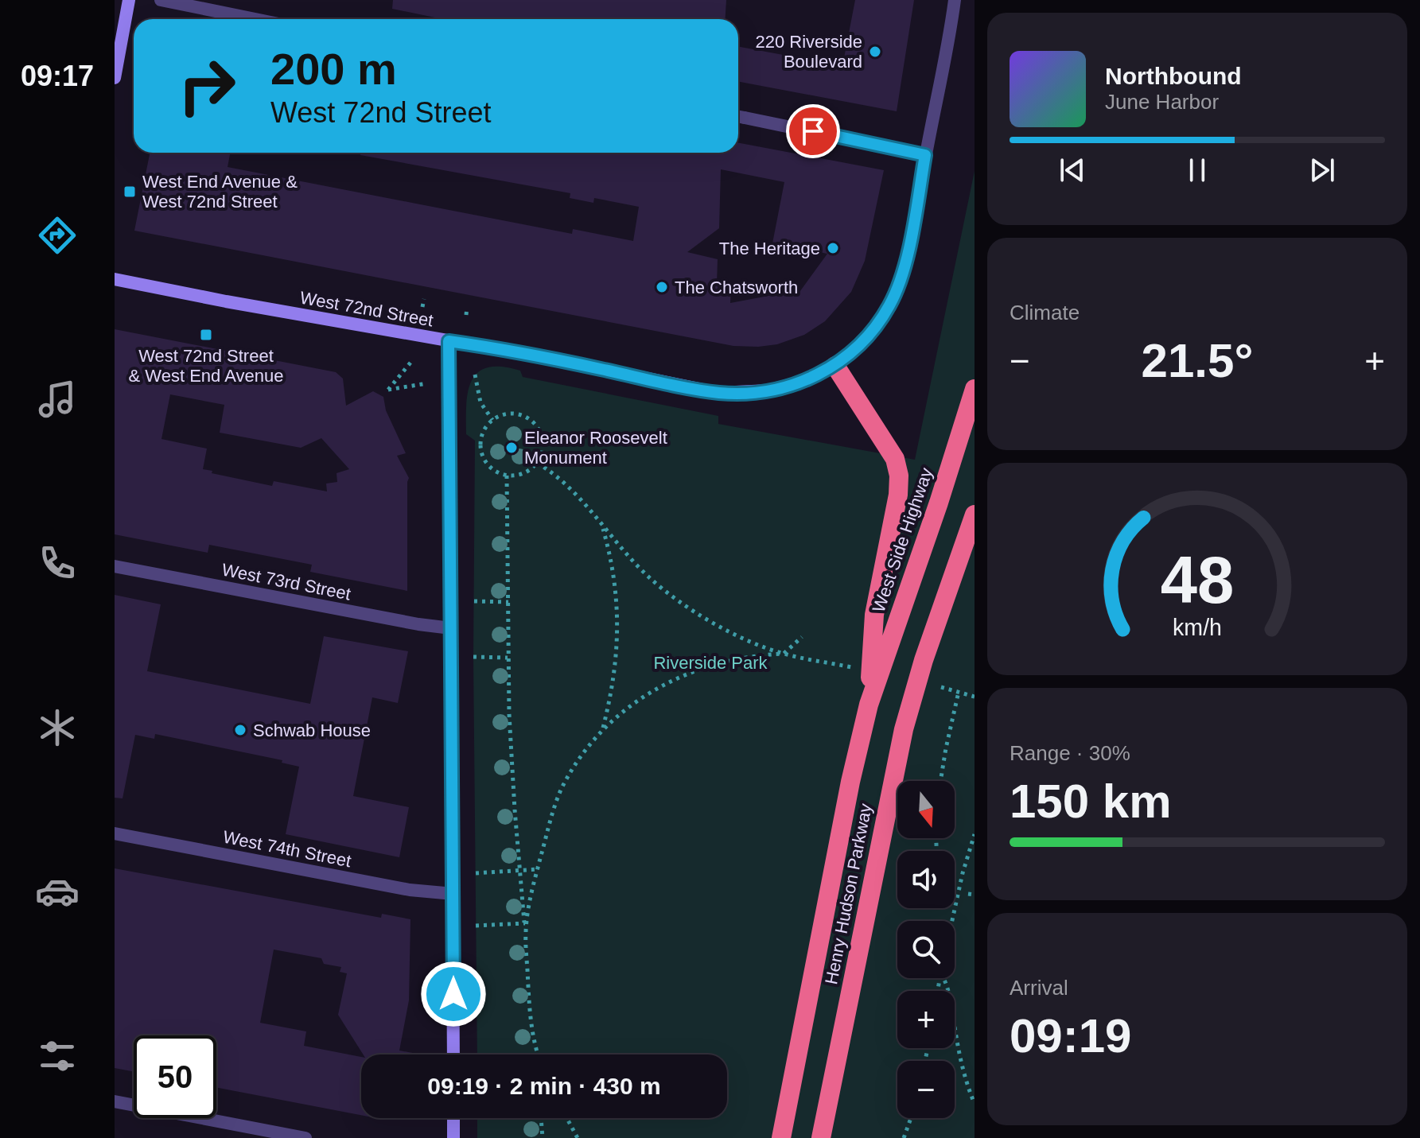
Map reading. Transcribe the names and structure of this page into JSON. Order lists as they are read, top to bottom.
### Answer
{
  "streets": {
    "highway": ["West Side Highway", "Henry Hudson Parkway"],
    "main road": ["West 72nd Street"],
    "street": ["West 73rd Street", "West 74th Street"]
  },
  "crossings": [
    ["West 72nd Street", "Henry Hudson Parkway"],
    ["West Side Highway", "Henry Hudson Parkway"]
  ],
  "parks": ["Riverside Park"],
  "places": {
    "other": [
      "220 Riverside Boulevard",
      "The Heritage",
      "The Chatsworth",
      "Eleanor Roosevelt Monument",
      "Schwab House"
    ],
    "transit": ["West End Avenue & West 72nd Street", "West 72nd Street & West End Avenue"]
  },
  "north": "bottom",
  "page": {
    "tabs": "09:17",
    "turn": ["200 m", "West 72nd Street"],
    "song": ["Northbound", "June Harbor"],
    "tile": [
      "Climate",
      ["Range · 30%", "150 km"],
      ["Arrival", "09:19"]
    ],
    "heat": ["−", "21.5°", "+"],
    "map_buttons": ["+", "−"],
    "limit": "50",
    "trip": "09:19 · 2 min · 430 m",
    "gauge": ["48", "km/h"]
  }
}
